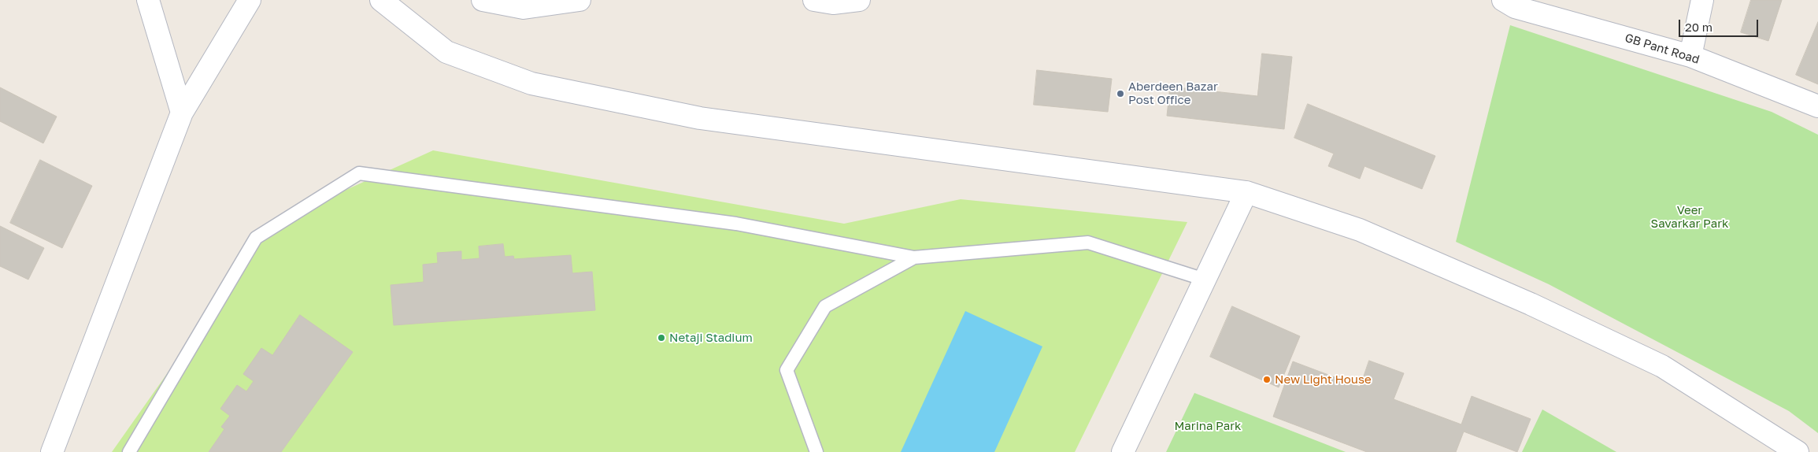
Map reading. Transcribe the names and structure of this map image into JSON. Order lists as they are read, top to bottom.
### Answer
{
  "streets": {
    "street": ["GB Pant Road"]
  },
  "parks": ["Veer Savarkar Park", "Marina Park"],
  "places": ["Aberdeen Bazar Post Office", "Netaji Stadium", "New Light House"],
  "scale_bar": "20 m"
}
